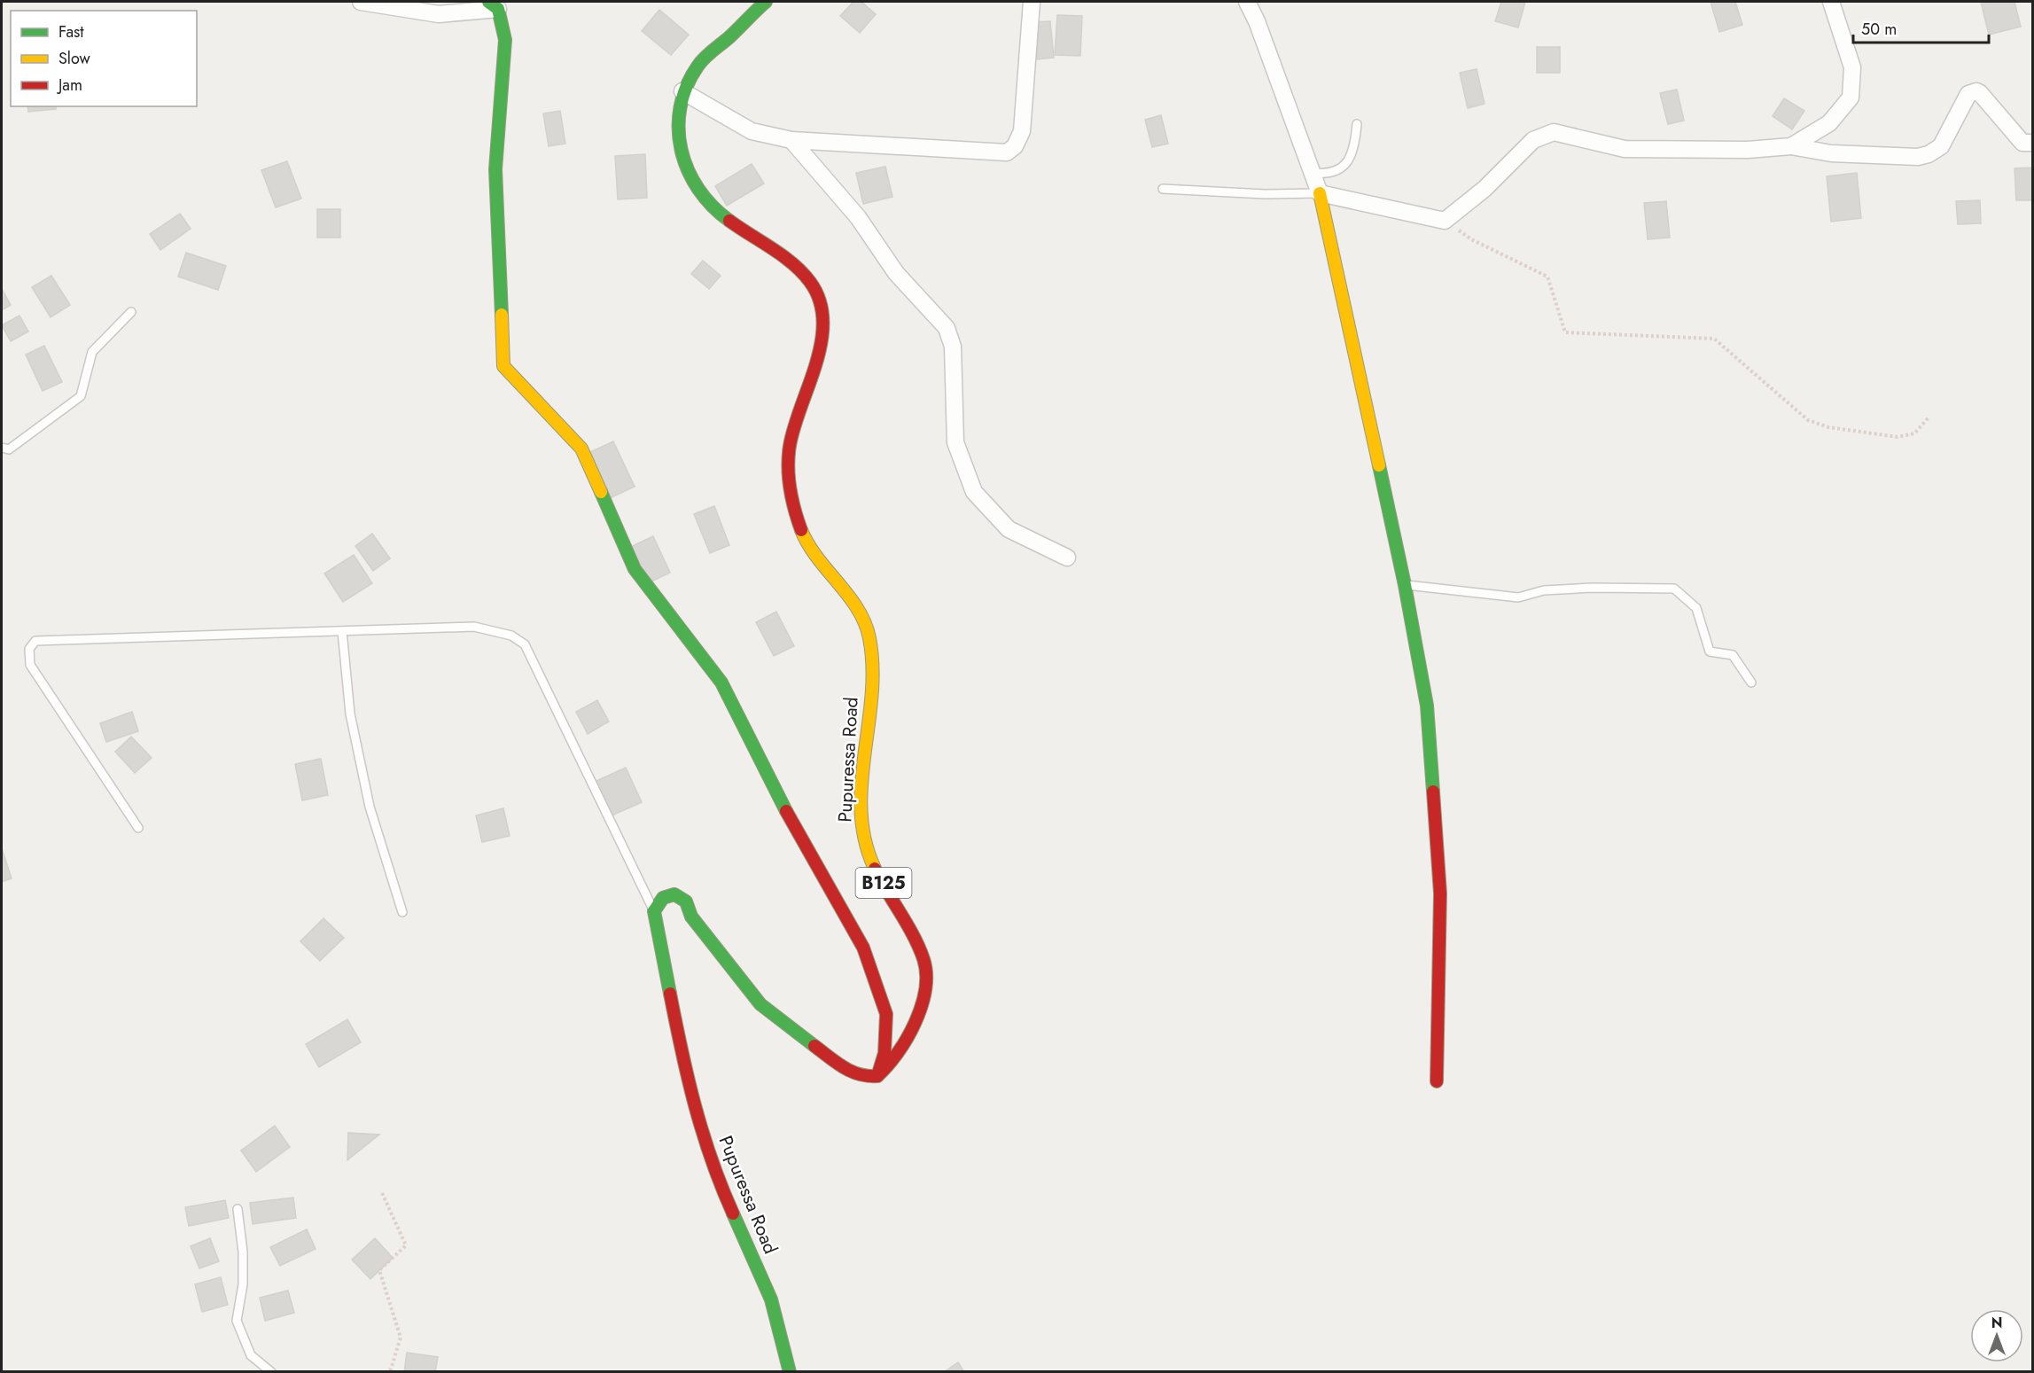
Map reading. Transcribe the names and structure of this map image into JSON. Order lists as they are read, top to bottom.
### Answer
{
  "streets": {
    "street": ["Pupuressa Road", "B125"]
  },
  "legend": ["Fast", "Slow", "Jam"],
  "scale_bar": "50 m",
  "north": "top"
}
